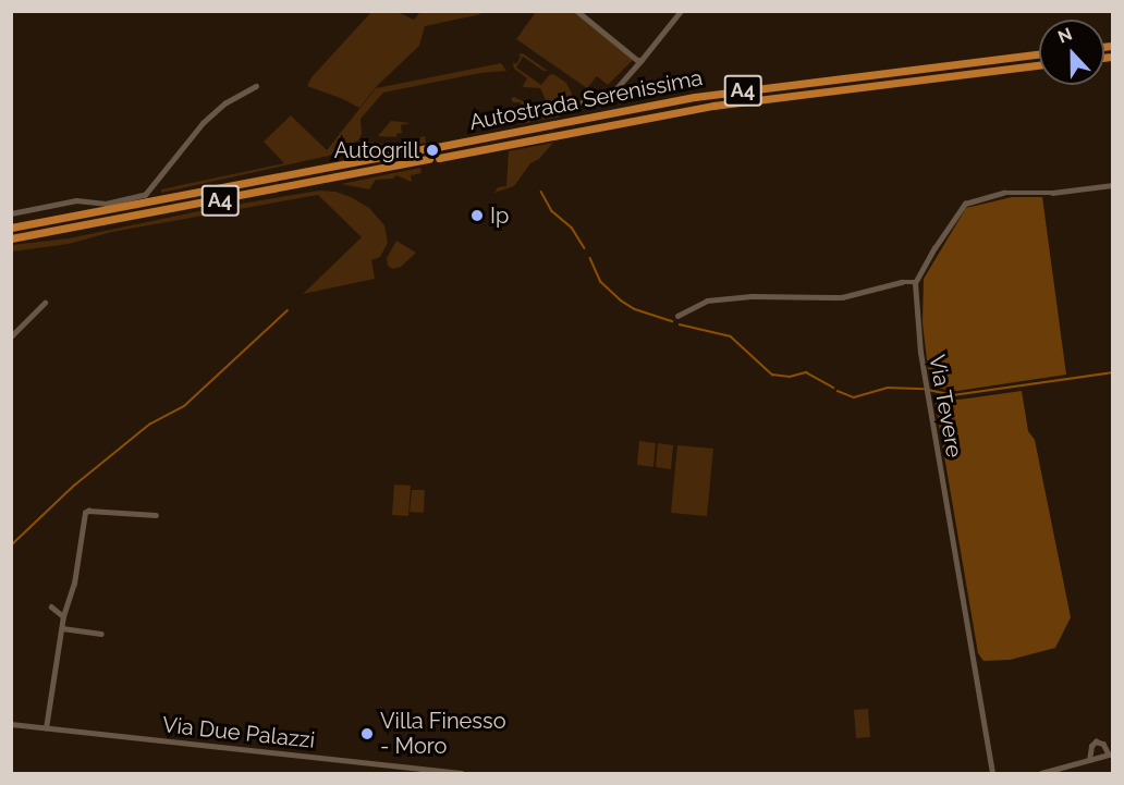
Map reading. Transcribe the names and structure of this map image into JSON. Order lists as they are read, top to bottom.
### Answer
{
  "streets": {
    "highway": ["A4", "Autostrada Serenissima"],
    "street": ["Via Tevere", "Via Due Palazzi"]
  },
  "places": ["Autogrill", "Ip", "Villa Finesso - Moro"],
  "north": "top"
}
